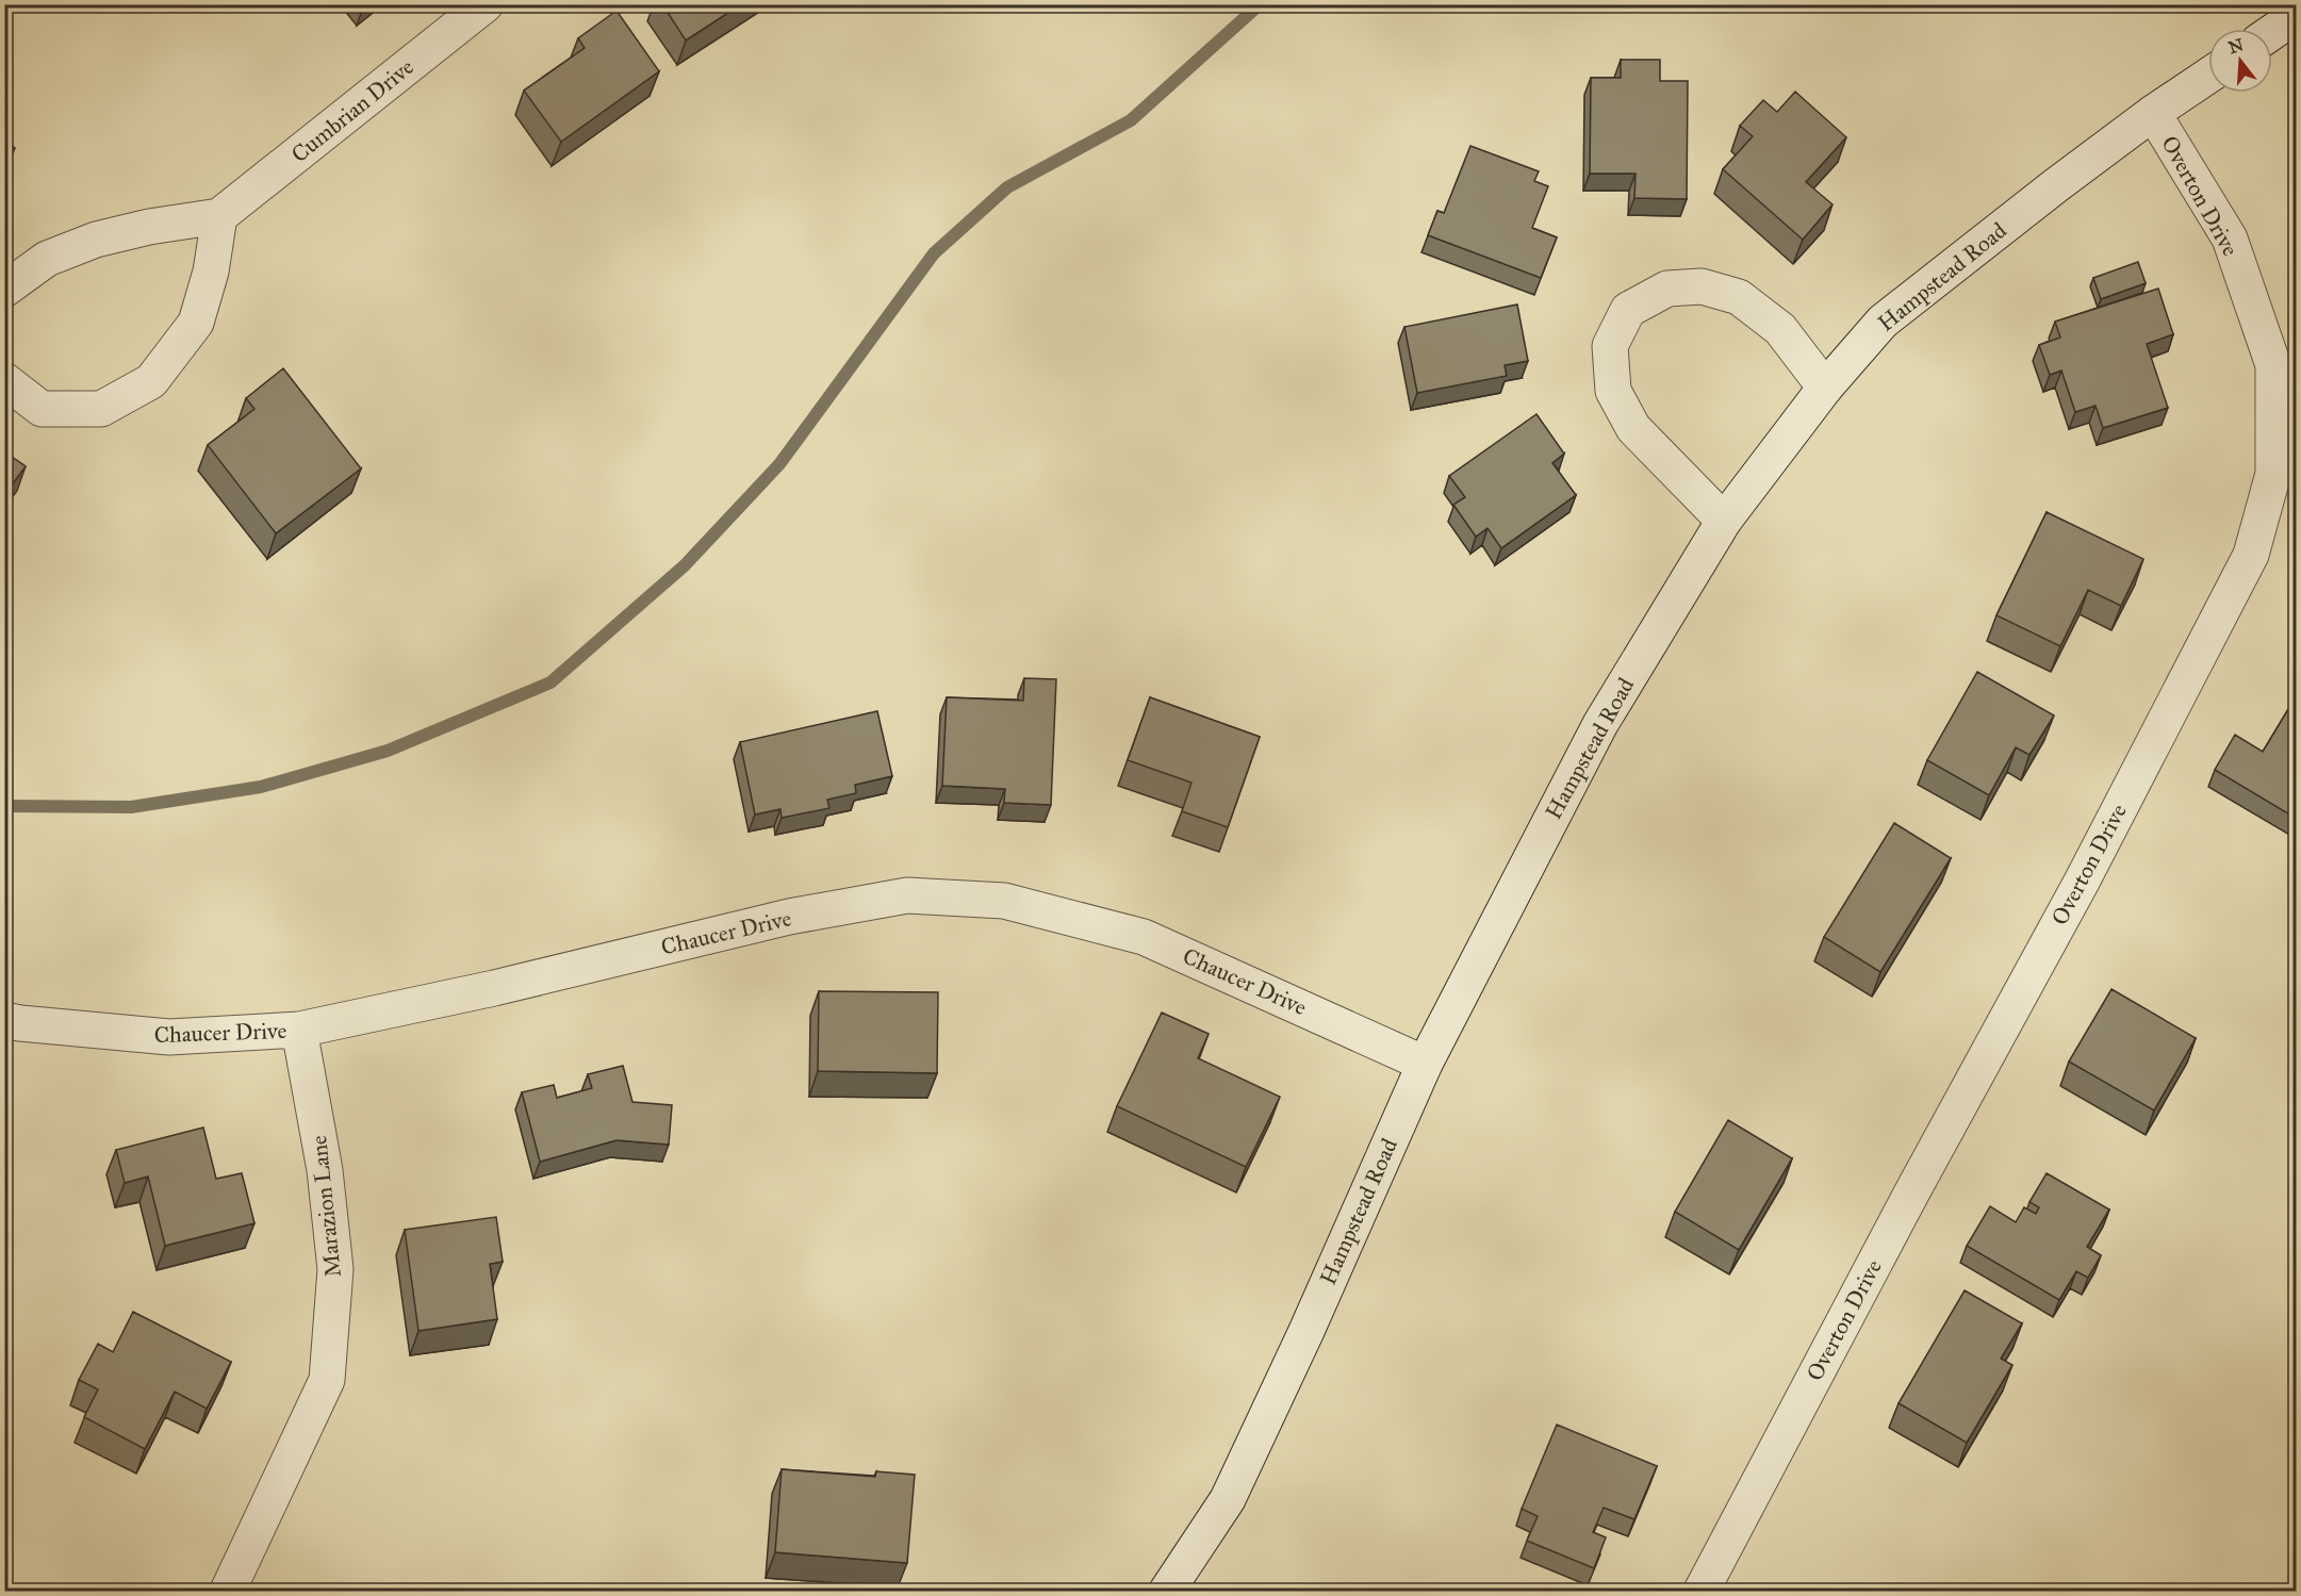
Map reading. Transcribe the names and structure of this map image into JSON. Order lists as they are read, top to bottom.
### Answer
{
  "streets": {
    "street": [
      "Cumbrian Drive",
      "Overton Drive",
      "Hampstead Road",
      "Chaucer Drive",
      "Marazion Lane"
    ]
  },
  "crossings": [
    ["Overton Drive", "Hampstead Road"],
    ["Hampstead Road", "Chaucer Drive"],
    ["Chaucer Drive", "Marazion Lane"]
  ],
  "north": "top"
}
